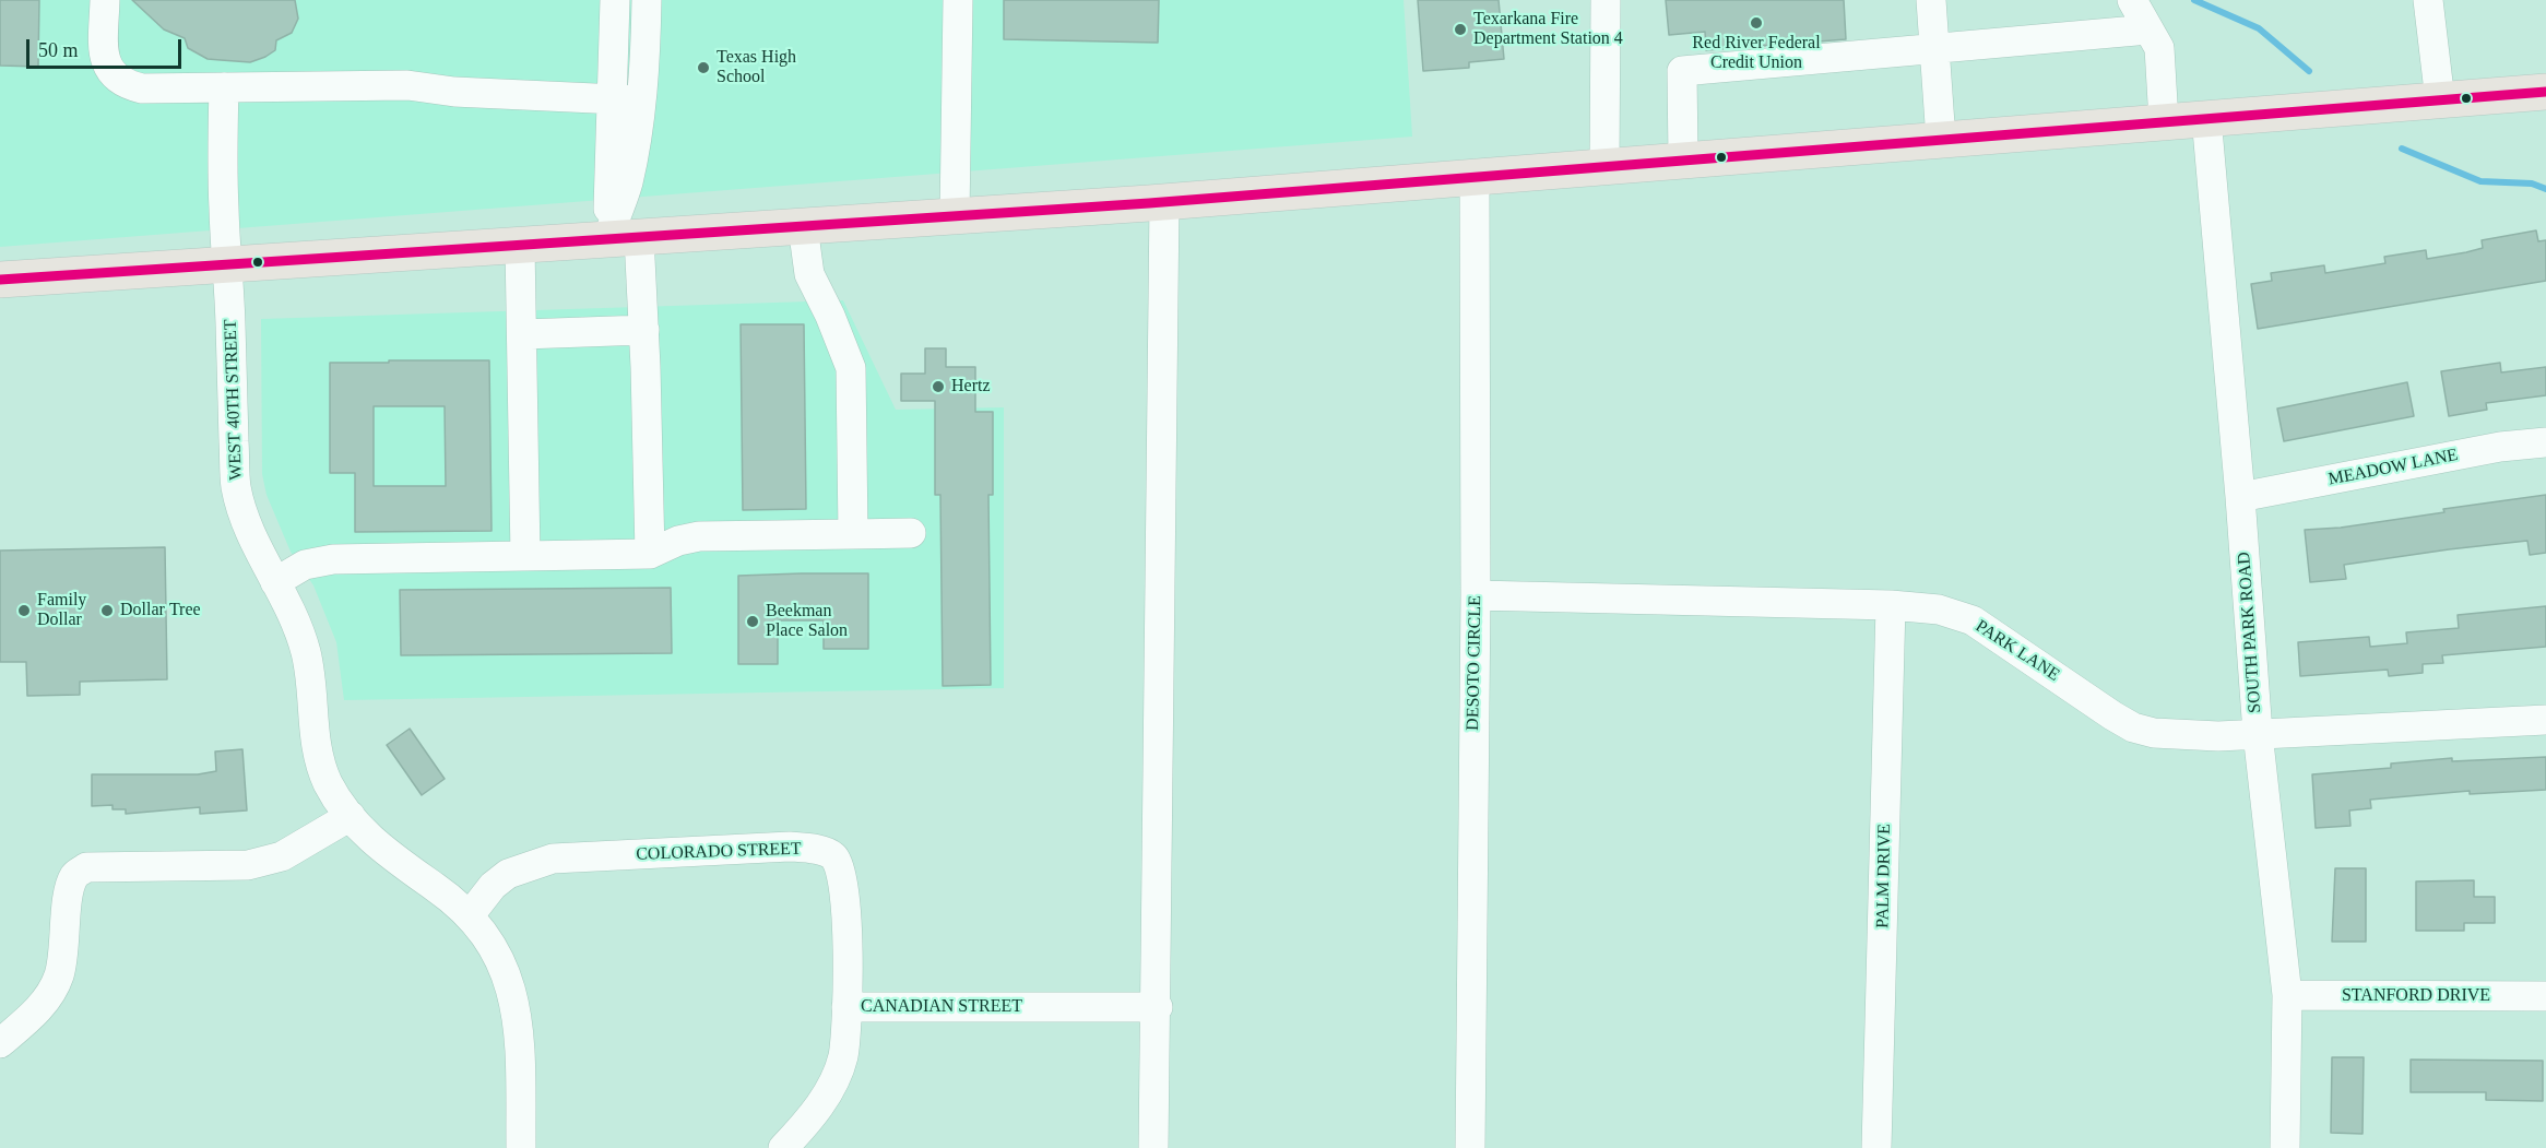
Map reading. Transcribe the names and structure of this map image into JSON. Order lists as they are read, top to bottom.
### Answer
{
  "streets": {
    "street": [
      "WEST 40TH STREET",
      "MEADOW LANE",
      "SOUTH PARK ROAD",
      "PARK LANE",
      "DESOTO CIRCLE",
      "COLORADO STREET",
      "PALM DRIVE",
      "STANFORD DRIVE",
      "CANADIAN STREET"
    ]
  },
  "crossings": [
    ["WEST 40TH STREET", "COLORADO STREET"],
    ["MEADOW LANE", "SOUTH PARK ROAD"],
    ["SOUTH PARK ROAD", "PARK LANE"],
    ["SOUTH PARK ROAD", "STANFORD DRIVE"],
    ["PARK LANE", "DESOTO CIRCLE"],
    ["PARK LANE", "PALM DRIVE"],
    ["COLORADO STREET", "CANADIAN STREET"]
  ],
  "places": [
    "Red River Federal Credit Union",
    "Texarkana Fire Department Station 4",
    "Texas High School",
    "Hertz",
    "Family Dollar",
    "Dollar Tree",
    "Beekman Place Salon"
  ],
  "scale_bar": "50 m"
}
